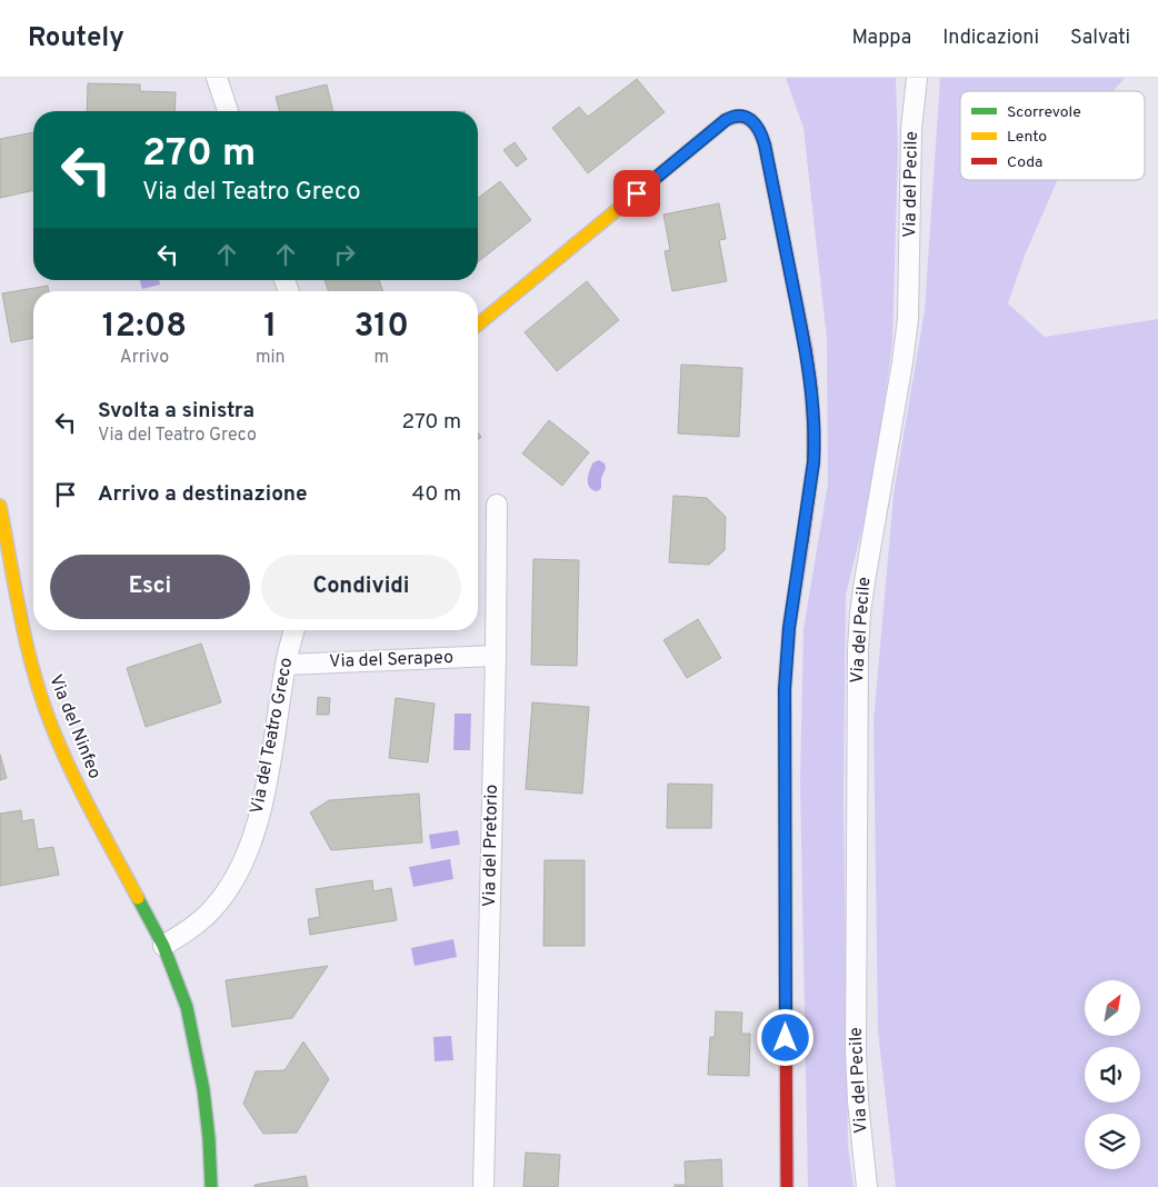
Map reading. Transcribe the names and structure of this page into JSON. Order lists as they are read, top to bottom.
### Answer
{
  "streets": {
    "street": [
      "Via del Pecile",
      "Via del Serapeo",
      "Via del Ninfeo",
      "Via del Teatro Greco",
      "Via del Pretorio"
    ]
  },
  "crossings": [
    ["Via del Serapeo", "Via del Teatro Greco"],
    ["Via del Serapeo", "Via del Pretorio"],
    ["Via del Ninfeo", "Via del Teatro Greco"]
  ],
  "legend": ["Scorrevole", "Lento", "Coda"],
  "north": "top right",
  "page": {
    "header": "Routely",
    "nav": ["Mappa", "Indicazioni", "Salvati"],
    "turn": ["270 m", "Via del Teatro Greco"],
    "eta": [
      "12:08",
      "Arrivo",
      "1",
      "min",
      "310",
      "m"
    ],
    "list": [
      {
        "name": "Svolta a sinistra",
        "note": "Via del Teatro Greco",
        "value": "270 m"
      },
      {
        "name": "Arrivo a destinazione",
        "value": "40 m"
      }
    ],
    "buttons": ["Esci", "Condividi"]
  }
}
